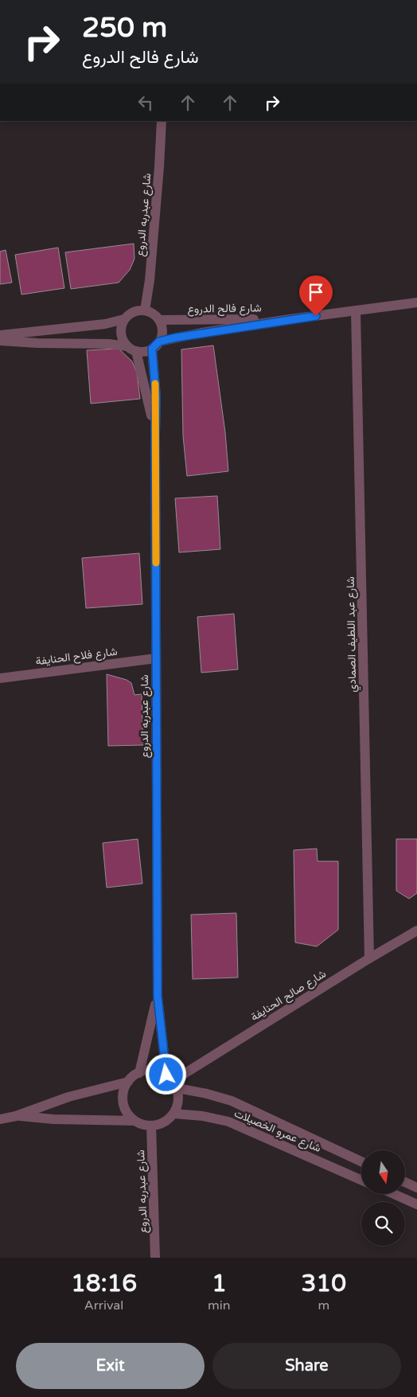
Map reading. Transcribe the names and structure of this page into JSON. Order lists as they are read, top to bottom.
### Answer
{
  "streets": {
    "street": [
      "شارع عبدربه الدروع",
      "شارع فالح الدروع",
      "شارع عبد اللطيف الصمادي",
      "شارع فلاح الحنايفة",
      "شارع صالح الحنايفة",
      "شارع عمرو الخصيلات"
    ]
  },
  "crossings": [
    ["شارع عبدربه الدروع", "شارع فالح الدروع"],
    ["شارع عبدربه الدروع", "شارع فلاح الحنايفة"],
    ["شارع عبدربه الدروع", "شارع صالح الحنايفة"],
    ["شارع عبدربه الدروع", "شارع عمرو الخصيلات"],
    ["شارع فالح الدروع", "شارع عبد اللطيف الصمادي"],
    ["شارع عبد اللطيف الصمادي", "شارع صالح الحنايفة"],
    ["شارع صالح الحنايفة", "شارع عمرو الخصيلات"]
  ],
  "north": "bottom",
  "page": {
    "turn": ["250 m", "شارع فالح الدروع"],
    "eta": [
      "18:16",
      "Arrival",
      "1",
      "min",
      "310",
      "m"
    ],
    "buttons": ["Exit", "Share"]
  }
}
